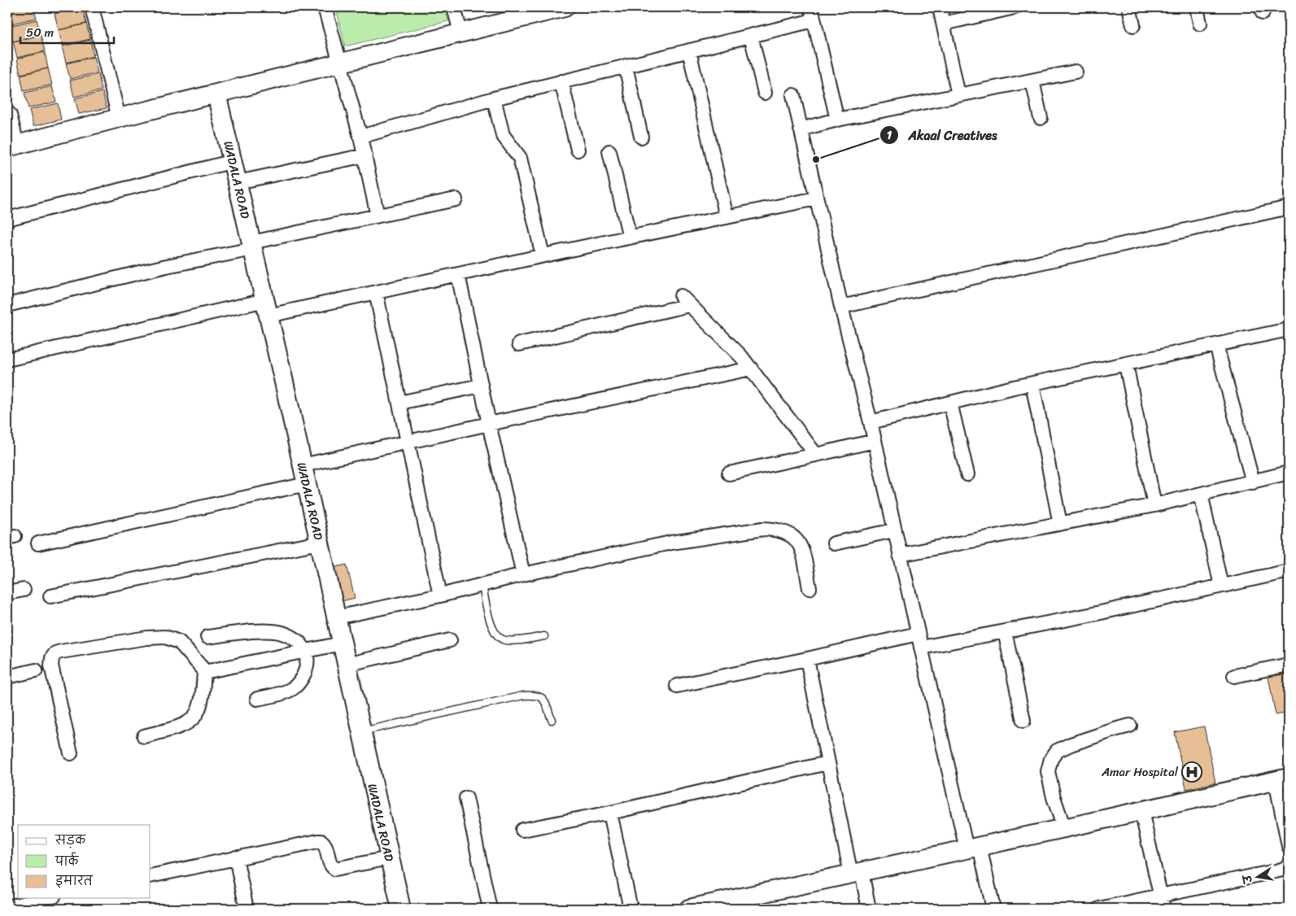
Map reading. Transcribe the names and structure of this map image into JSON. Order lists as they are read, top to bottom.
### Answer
{
  "streets": {
    "street": ["WADALA ROAD"]
  },
  "places": {
    "other": ["Akaal Creatives"],
    "hospital": ["Amar Hospital"]
  },
  "legend": ["सड़क", "पार्क", "इमारत"],
  "scale_bar": "50 m",
  "north": "left"
}
